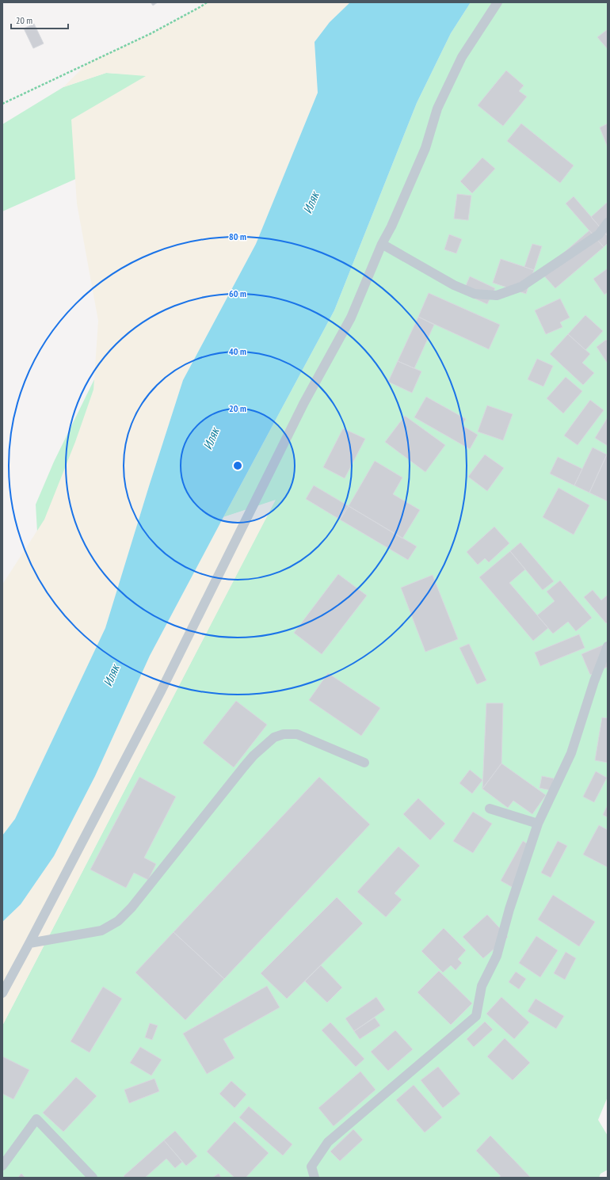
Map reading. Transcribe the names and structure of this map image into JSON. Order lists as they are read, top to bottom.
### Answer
{
  "water": ["Иляк"],
  "scale_bar": "20 m",
  "rings": [
    "80 m",
    "60 m",
    "40 m",
    "20 m"
  ]
}
